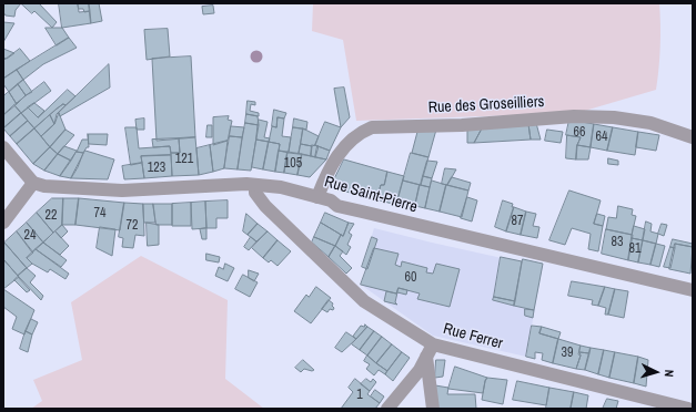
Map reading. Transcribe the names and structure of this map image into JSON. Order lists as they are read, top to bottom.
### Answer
{
  "streets": {
    "street": ["Rue des Groseilliers", "Rue Saint-Pierre", "Rue Ferrer"]
  },
  "crossings": [
    ["Rue des Groseilliers", "Rue Saint-Pierre"],
    ["Rue Saint-Pierre", "Rue Ferrer"]
  ],
  "house_numbers": [
    "66",
    "64",
    "121",
    "105",
    "123",
    "74",
    "22",
    "87",
    "72",
    "24",
    "83",
    "81",
    "60",
    "39",
    "1"
  ],
  "north": "right"
}
